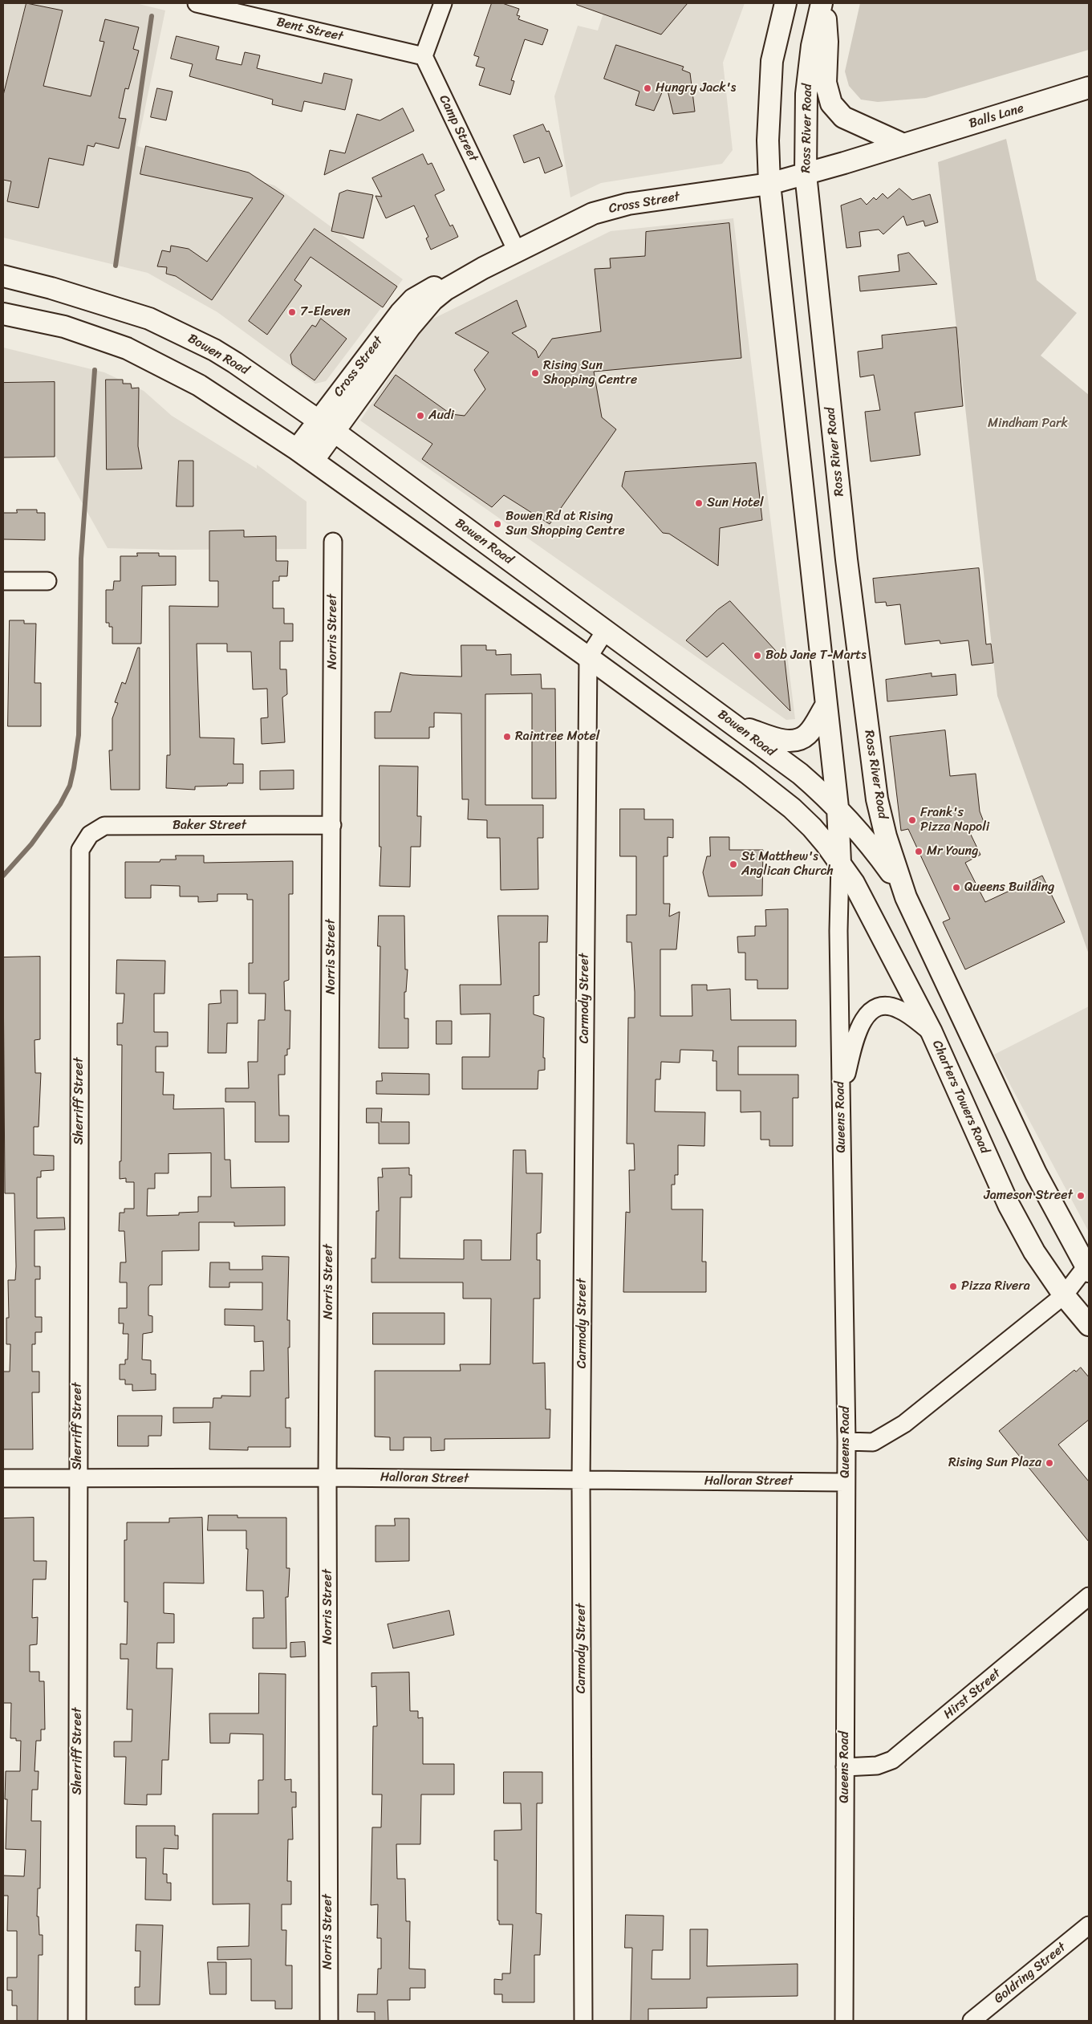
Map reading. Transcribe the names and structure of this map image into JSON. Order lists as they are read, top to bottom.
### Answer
{
  "streets": {
    "main road": [
      "Balls Lane",
      "Ross River Road",
      "Cross Street",
      "Bowen Road",
      "Charters Towers Road"
    ],
    "street": [
      "Bent Street",
      "Camp Street",
      "Norris Street",
      "Baker Street",
      "Carmody Street",
      "Sherriff Street",
      "Queens Road",
      "Halloran Street",
      "Hirst Street",
      "Goldring Street"
    ]
  },
  "crossings": [
    ["Bent Street", "Camp Street"],
    ["Balls Lane", "Ross River Road"],
    ["Balls Lane", "Cross Street"],
    ["Camp Street", "Cross Street"],
    ["Ross River Road", "Bowen Road"],
    ["Cross Street", "Bowen Road"],
    ["Norris Street", "Baker Street"],
    ["Norris Street", "Halloran Street"],
    ["Baker Street", "Sherriff Street"],
    ["Carmody Street", "Halloran Street"],
    ["Charters Towers Road", "Queens Road"],
    ["Sherriff Street", "Halloran Street"],
    ["Queens Road", "Halloran Street"],
    ["Queens Road", "Hirst Street"]
  ],
  "parks": ["Mindham Park"],
  "places": [
    "Hungry Jack's",
    "7-Eleven",
    "Rising Sun Shopping Centre",
    "Audi",
    "Sun Hotel",
    "Bowen Rd at Rising Sun Shopping Centre",
    "Bob Jane T-Marts",
    "Raintree Motel",
    "Frank's Pizza Napoli",
    "Mr Young",
    "St Matthew's Anglican Church",
    "Queens Building",
    "Jameson Street",
    "Pizza Rivera",
    "Rising Sun Plaza"
  ]
}
